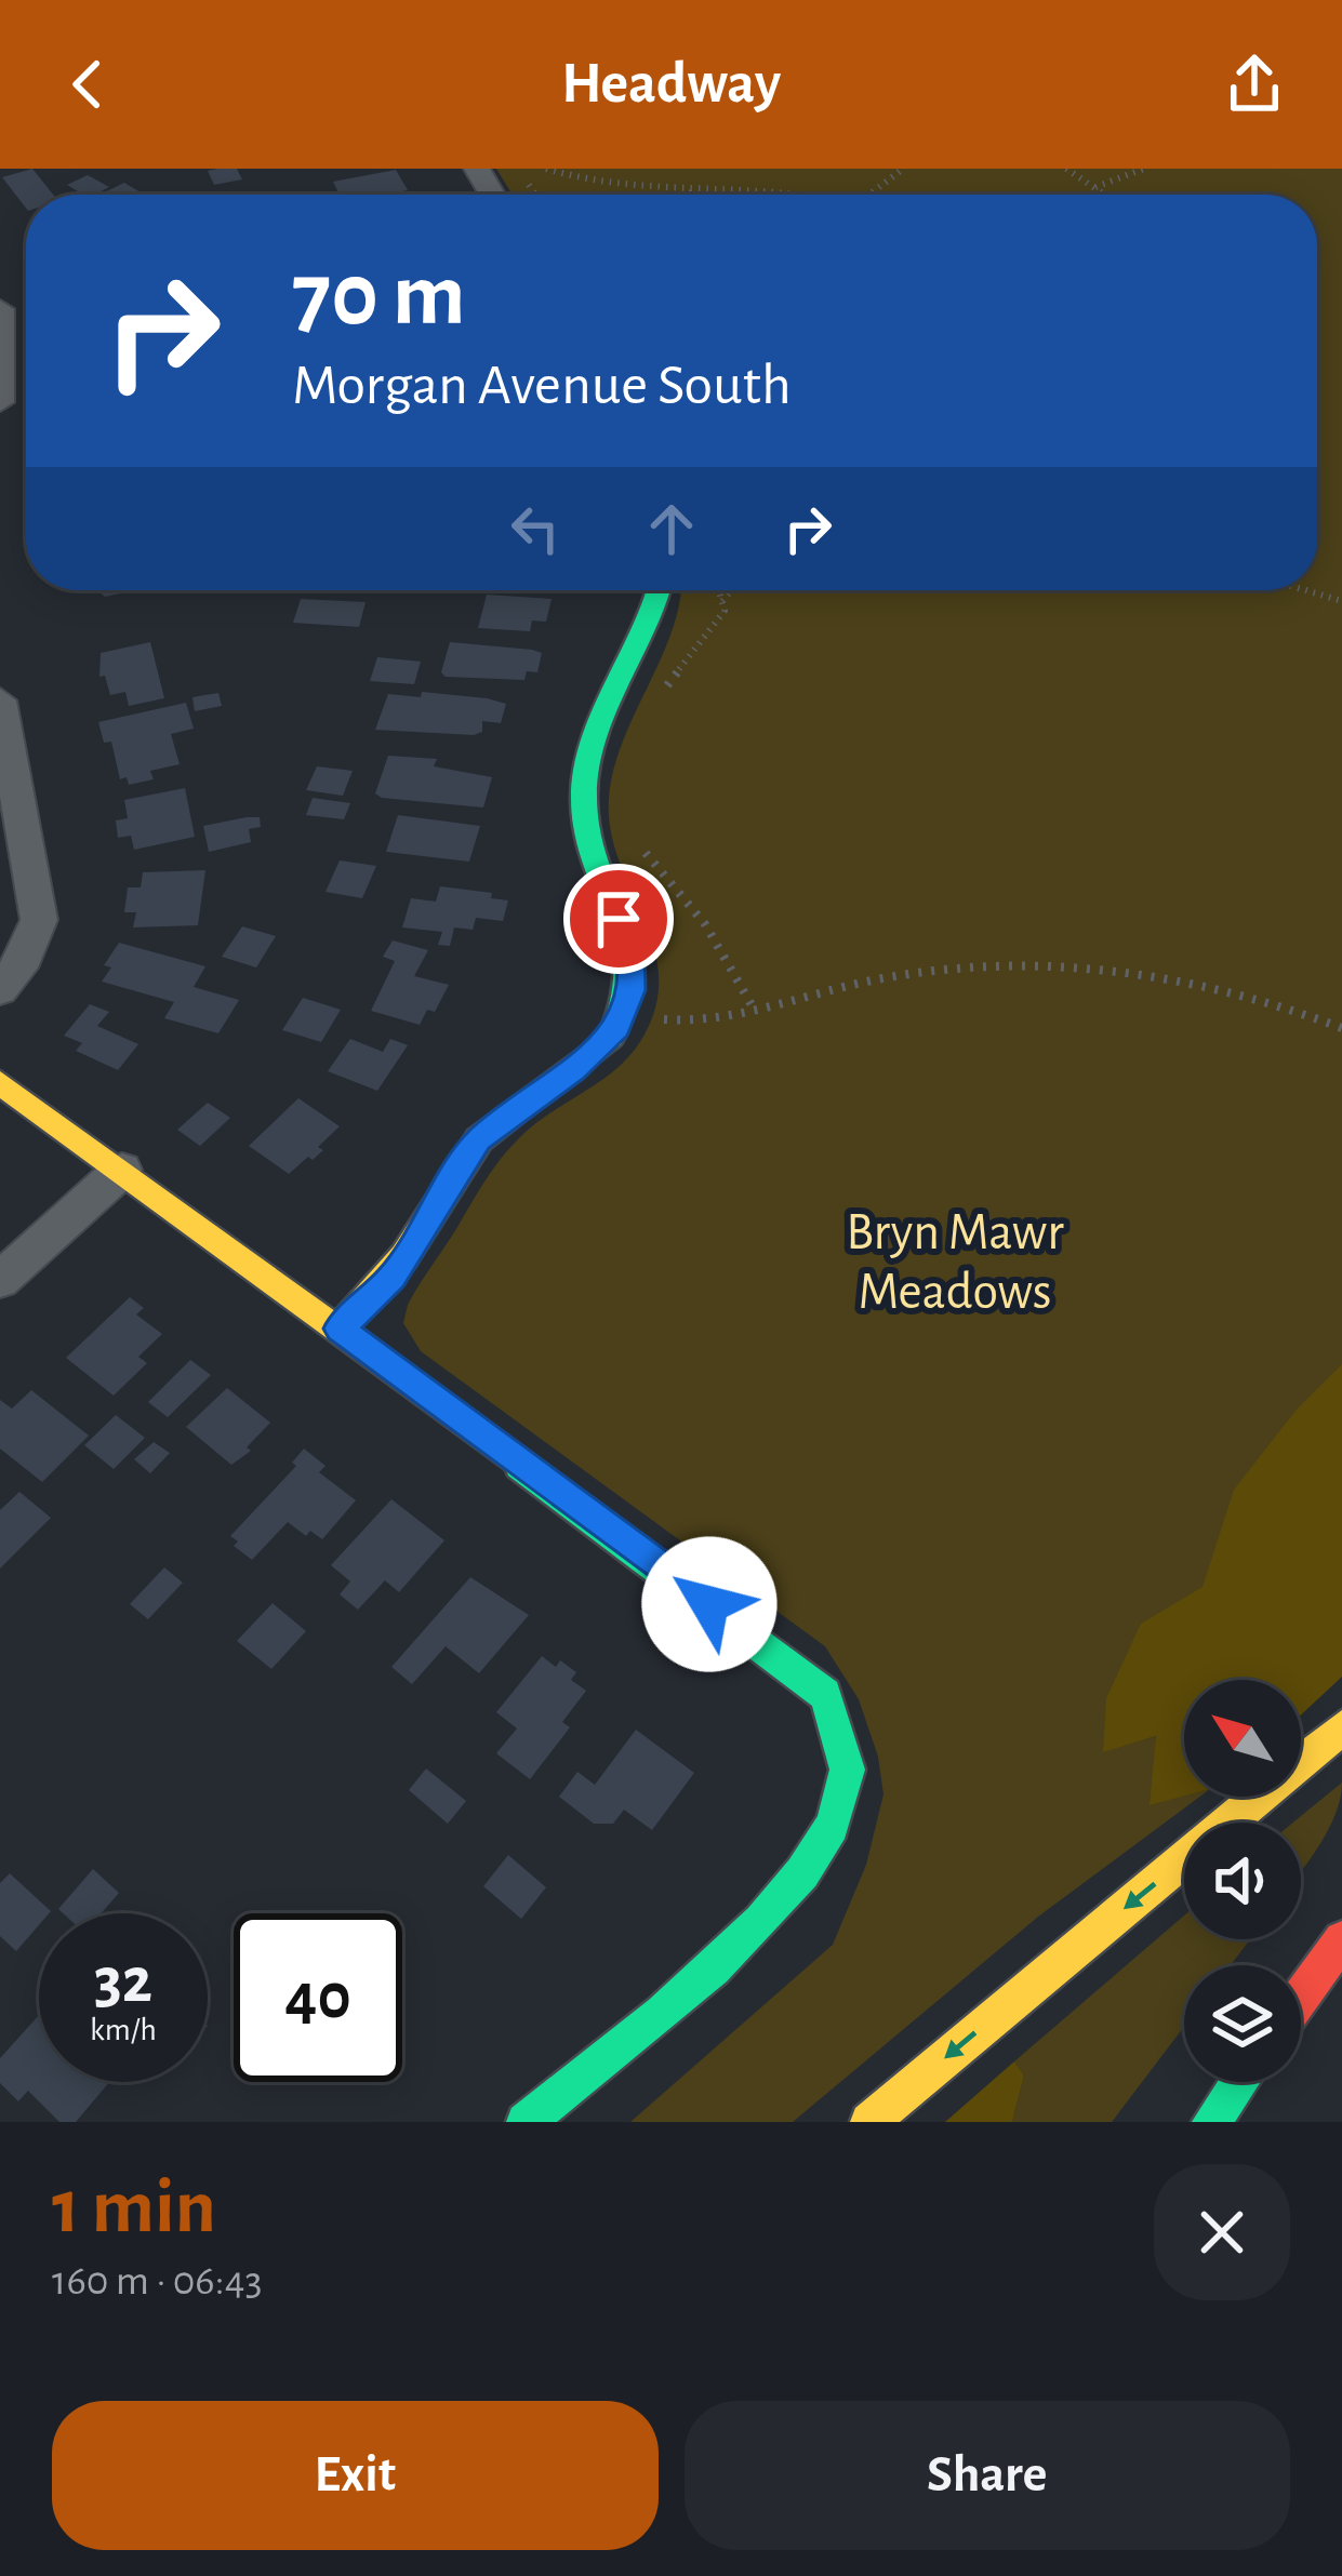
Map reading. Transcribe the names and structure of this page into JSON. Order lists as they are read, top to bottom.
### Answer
{
  "parks": ["Bryn Mawr Meadows"],
  "north": "top left",
  "page": {
    "header": "Headway",
    "turn": ["70 m", "Morgan Avenue South"],
    "speed": "32 km/h",
    "limit": "40",
    "heading": ["1 min", "160 m · 06:43"],
    "buttons": ["Exit", "Share"]
  }
}
